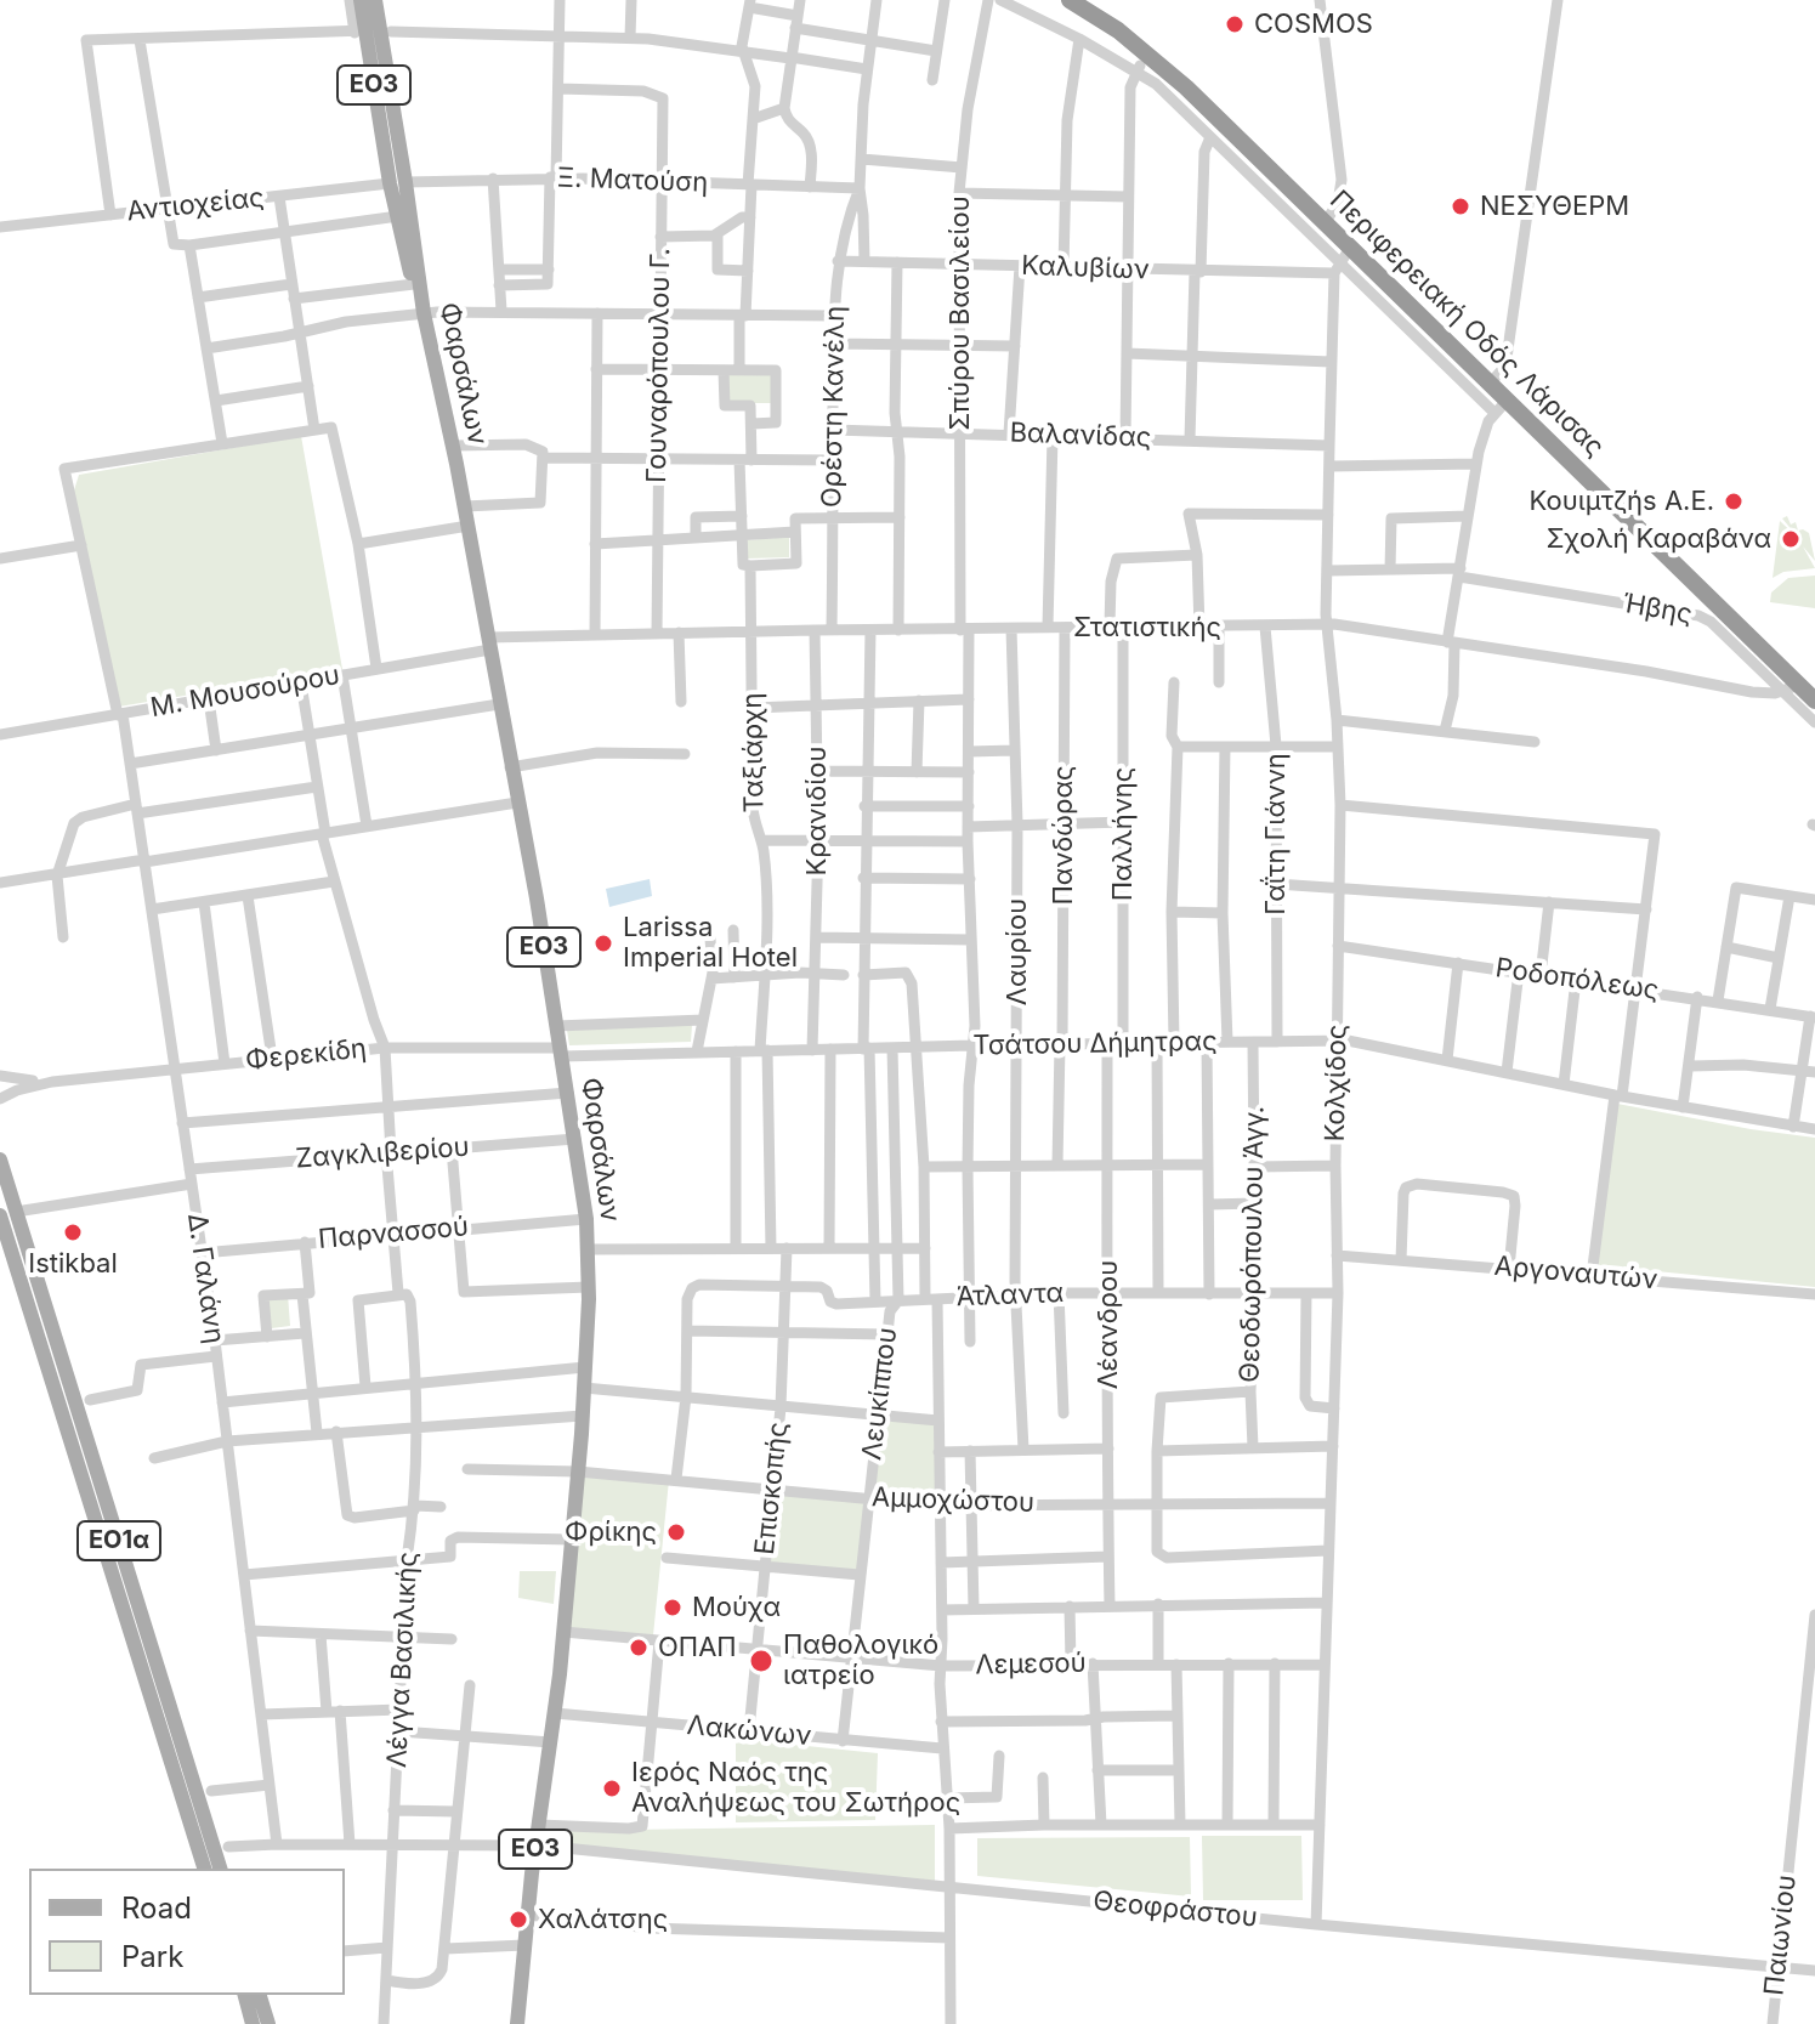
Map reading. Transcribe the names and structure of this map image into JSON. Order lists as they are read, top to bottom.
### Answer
{
  "streets": {
    "highway": ["Περιφερειακή Οδός Λάρισας"],
    "main road": ["ΕΟ3", "Φαρσάλων", "ΕΟ1α"],
    "street": [
      "Ξ. Ματούση",
      "Αντιοχείας",
      "Καλυβίων",
      "Σπύρου Βασιλείου",
      "Γουναρόπουλου Γ.",
      "Ορέστη Κανέλη",
      "Βαλανίδας",
      "Ήβης",
      "Στατιστικής",
      "Μ. Μουσούρου",
      "Ταξιάρχη",
      "Κρανιδίου",
      "Παλλήνης",
      "Γαΐτη Γιάννη",
      "Πανδώρας",
      "Λαυρίου",
      "Ροδοπόλεως",
      "Τσάτσου Δήμητρας",
      "Φερεκίδη",
      "Κολχίδος",
      "Ζαγκλιβερίου",
      "Παρνασσού",
      "Θεοδωρόπουλου Άγγ.",
      "Αργοναυτών",
      "Δ. Γαλάνη",
      "Άτλαντα",
      "Λέανδρου",
      "Λευκίππου",
      "Επισκοπής",
      "Αμμοχώστου",
      "Λέγγα Βασιλικής",
      "Λεμεσού",
      "Λακώνων",
      "Θεοφράστου",
      "Παιωνίου"
    ]
  },
  "crossings": [
    ["Ξ. Ματούση", "Αντιοχείας"],
    ["Ξ. Ματούση", "Γουναρόπουλου Γ."],
    ["Ξ. Ματούση", "Φαρσάλων"],
    ["Ξ. Ματούση", "Ορέστη Κανέλη"],
    ["Αντιοχείας", "Φαρσάλων"],
    ["Καλυβίων", "Σπύρου Βασιλείου"],
    ["Καλυβίων", "Περιφερειακή Οδός Λάρισας"],
    ["Καλυβίων", "Ορέστη Κανέλη"],
    ["Καλυβίων", "Κολχίδος"],
    ["Σπύρου Βασιλείου", "Βαλανίδας"],
    ["Σπύρου Βασιλείου", "Στατιστικής"],
    ["Σπύρου Βασιλείου", "Τσάτσου Δήμητρας"],
    ["Σπύρου Βασιλείου", "Άτλαντα"],
    ["Περιφερειακή Οδός Λάρισας", "Στατιστικής"],
    ["Περιφερειακή Οδός Λάρισας", "Κολχίδος"],
    ["Γουναρόπουλου Γ.", "Στατιστικής"],
    ["Φαρσάλων", "Στατιστικής"],
    ["Φαρσάλων", "Μ. Μουσούρου"],
    ["Φαρσάλων", "Τσάτσου Δήμητρας"],
    ["Φαρσάλων", "Φερεκίδη"],
    ["Φαρσάλων", "Ζαγκλιβερίου"],
    ["Φαρσάλων", "Παρνασσού"],
    ["Φαρσάλων", "Αμμοχώστου"],
    ["Φαρσάλων", "Λεμεσού"],
    ["Φαρσάλων", "Λακώνων"],
    ["Φαρσάλων", "Θεοφράστου"],
    ["Ορέστη Κανέλη", "Βαλανίδας"],
    ["Ορέστη Κανέλη", "Στατιστικής"],
    ["Βαλανίδας", "Κολχίδος"],
    ["Ήβης", "Στατιστικής"],
    ["Ήβης", "Κολχίδος"],
    ["Στατιστικής", "Μ. Μουσούρου"],
    ["Στατιστικής", "Ταξιάρχη"],
    ["Στατιστικής", "Κρανιδίου"],
    ["Στατιστικής", "Παλλήνης"],
    ["Στατιστικής", "Γαΐτη Γιάννη"],
    ["Στατιστικής", "Πανδώρας"],
    ["Στατιστικής", "Λαυρίου"],
    ["Στατιστικής", "Κολχίδος"],
    ["Μ. Μουσούρου", "Δ. Γαλάνη"],
    ["Μ. Μουσούρου", "Λέγγα Βασιλικής"],
    ["Ταξιάρχη", "Τσάτσου Δήμητρας"],
    ["Κρανιδίου", "Τσάτσου Δήμητρας"],
    ["Παλλήνης", "Τσάτσου Δήμητρας"],
    ["Γαΐτη Γιάννη", "Τσάτσου Δήμητρας"],
    ["Πανδώρας", "Τσάτσου Δήμητρας"],
    ["Λαυρίου", "Τσάτσου Δήμητρας"],
    ["Λαυρίου", "Άτλαντα"],
    ["Ροδοπόλεως", "Κολχίδος"],
    ["Τσάτσου Δήμητρας", "Φερεκίδη"],
    ["Τσάτσου Δήμητρας", "Κολχίδος"],
    ["Τσάτσου Δήμητρας", "Θεοδωρόπουλου Άγγ."],
    ["Τσάτσου Δήμητρας", "Λέανδρου"],
    ["Τσάτσου Δήμητρας", "Λευκίππου"],
    ["Φερεκίδη", "Δ. Γαλάνη"],
    ["Φερεκίδη", "Λέγγα Βασιλικής"],
    ["Κολχίδος", "Αργοναυτών"],
    ["Κολχίδος", "Άτλαντα"],
    ["Κολχίδος", "Αμμοχώστου"],
    ["Κολχίδος", "Λεμεσού"],
    ["Κολχίδος", "Θεοφράστου"],
    ["Ζαγκλιβερίου", "Δ. Γαλάνη"],
    ["Ζαγκλιβερίου", "Λέγγα Βασιλικής"],
    ["Παρνασσού", "Δ. Γαλάνη"],
    ["Παρνασσού", "Λέγγα Βασιλικής"],
    ["Θεοδωρόπουλου Άγγ.", "Άτλαντα"],
    ["Δ. Γαλάνη", "Θεοφράστου"],
    ["Άτλαντα", "Λέανδρου"],
    ["Άτλαντα", "Λευκίππου"],
    ["Άτλαντα", "Επισκοπής"],
    ["Λέανδρου", "Αμμοχώστου"],
    ["Λευκίππου", "Αμμοχώστου"],
    ["Λευκίππου", "Λεμεσού"],
    ["Λευκίππου", "Λακώνων"],
    ["Επισκοπής", "Αμμοχώστου"],
    ["Επισκοπής", "Λεμεσού"],
    ["Επισκοπής", "Λακώνων"],
    ["Λέγγα Βασιλικής", "Θεοφράστου"],
    ["Θεοφράστου", "Παιωνίου"]
  ],
  "places": [
    "COSMOS",
    "ΝΕΣΥΘΕΡΜ",
    "Κουιμτζήs Α.Ε.",
    "Σχολή Καραβάνα",
    "Larissa Imperial Hotel",
    "Istikbal",
    "Φρίκης",
    "Μούχα",
    "ΟΠΑΠ",
    "Παθολογικό ιατρείο",
    "Ιερός Ναός της Αναλήψεως του Σωτήρος",
    "Χαλάτσης"
  ],
  "legend": ["Road", "Park"]
}
